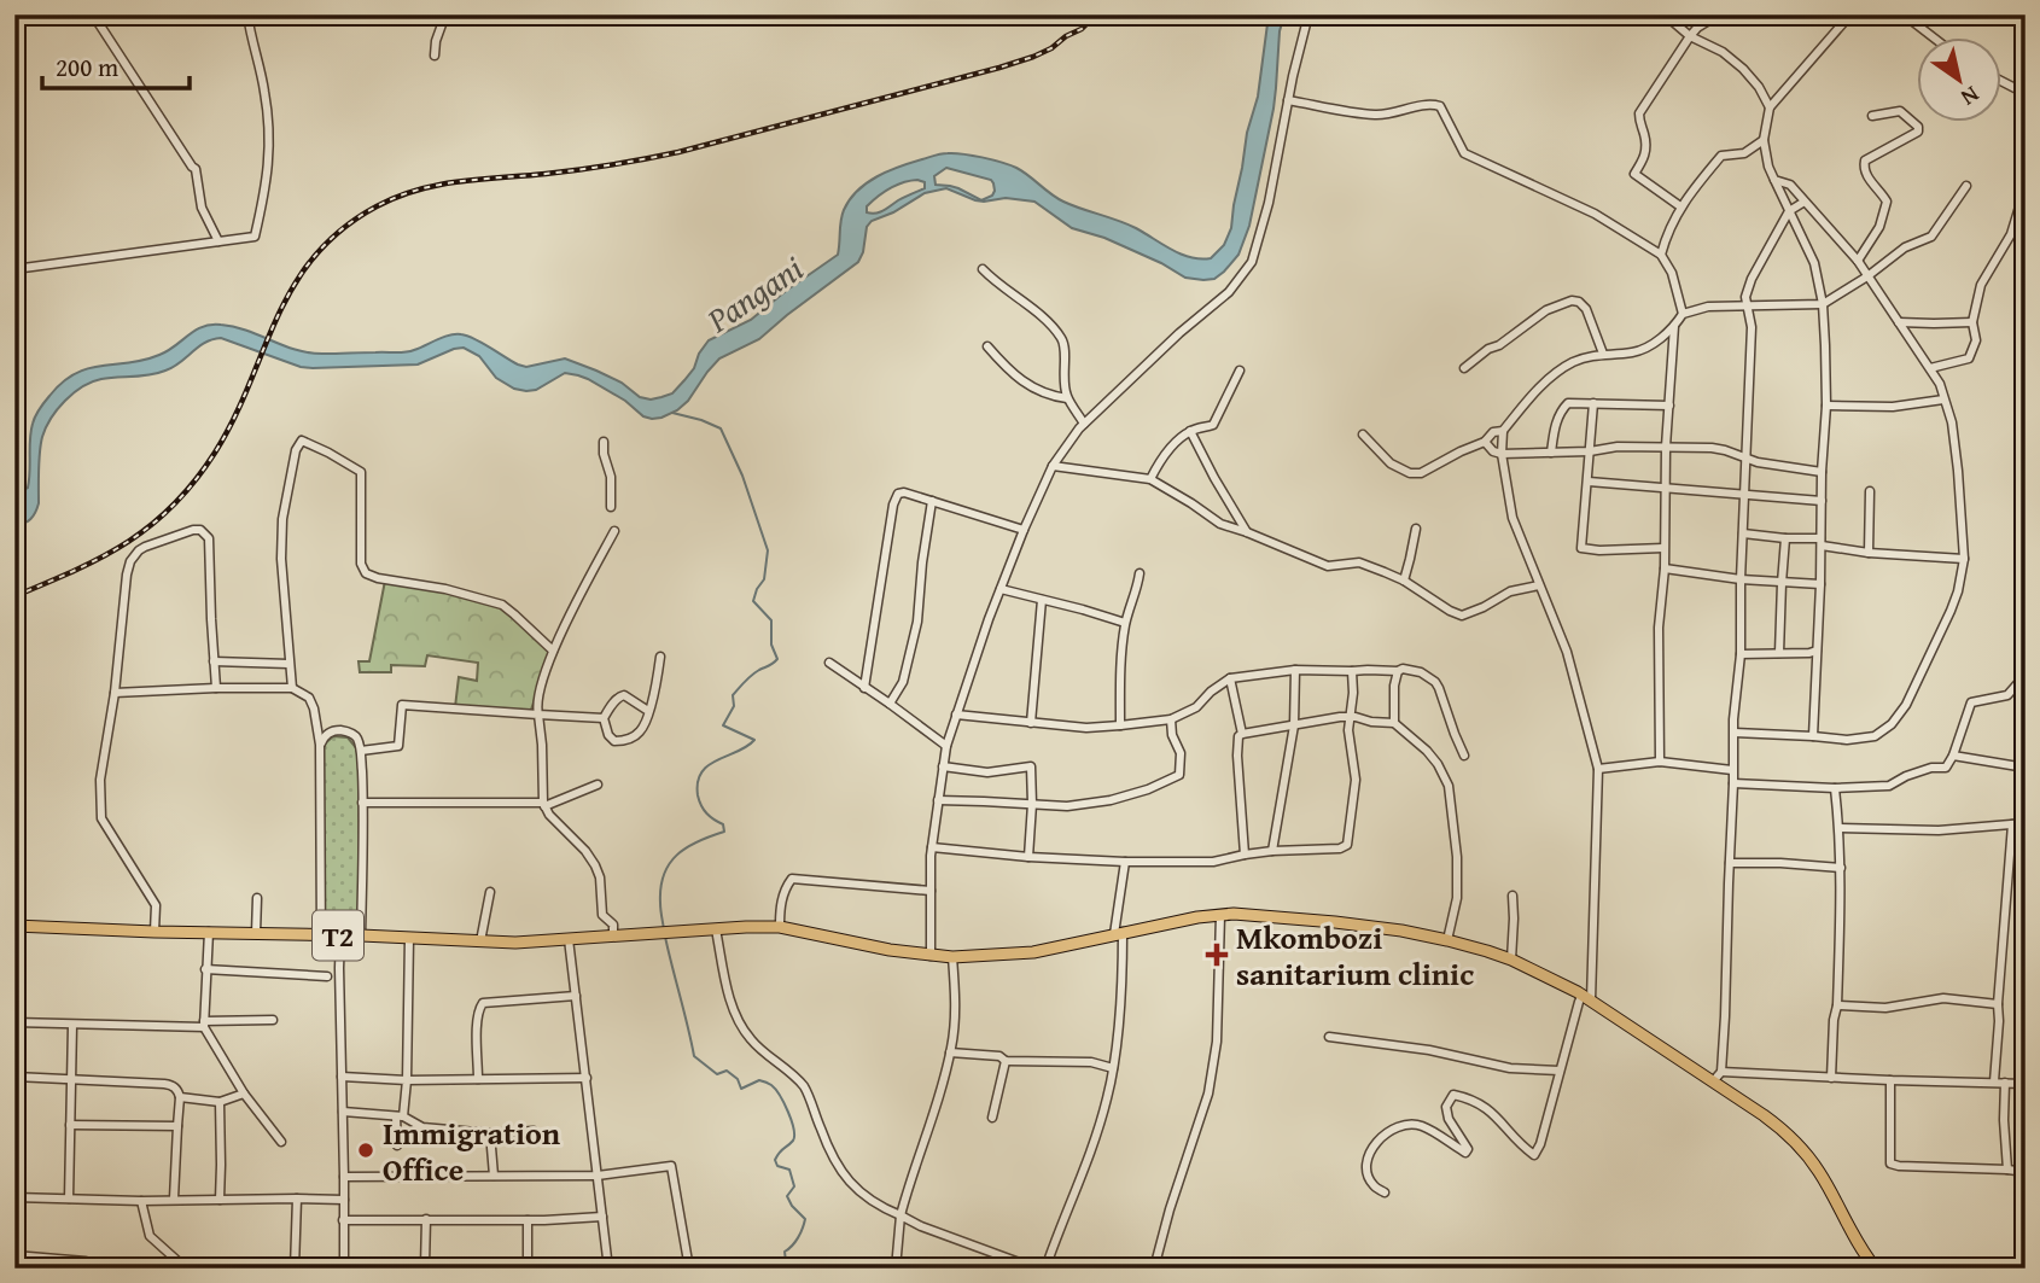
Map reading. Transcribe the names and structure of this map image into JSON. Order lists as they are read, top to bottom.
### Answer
{
  "streets": {
    "highway": ["T2"]
  },
  "water": ["Pangani"],
  "places": {
    "health": ["Mkombozi sanitarium clinic"],
    "other": ["Immigration Office"]
  },
  "scale_bar": "200 m",
  "north": "bottom right"
}
